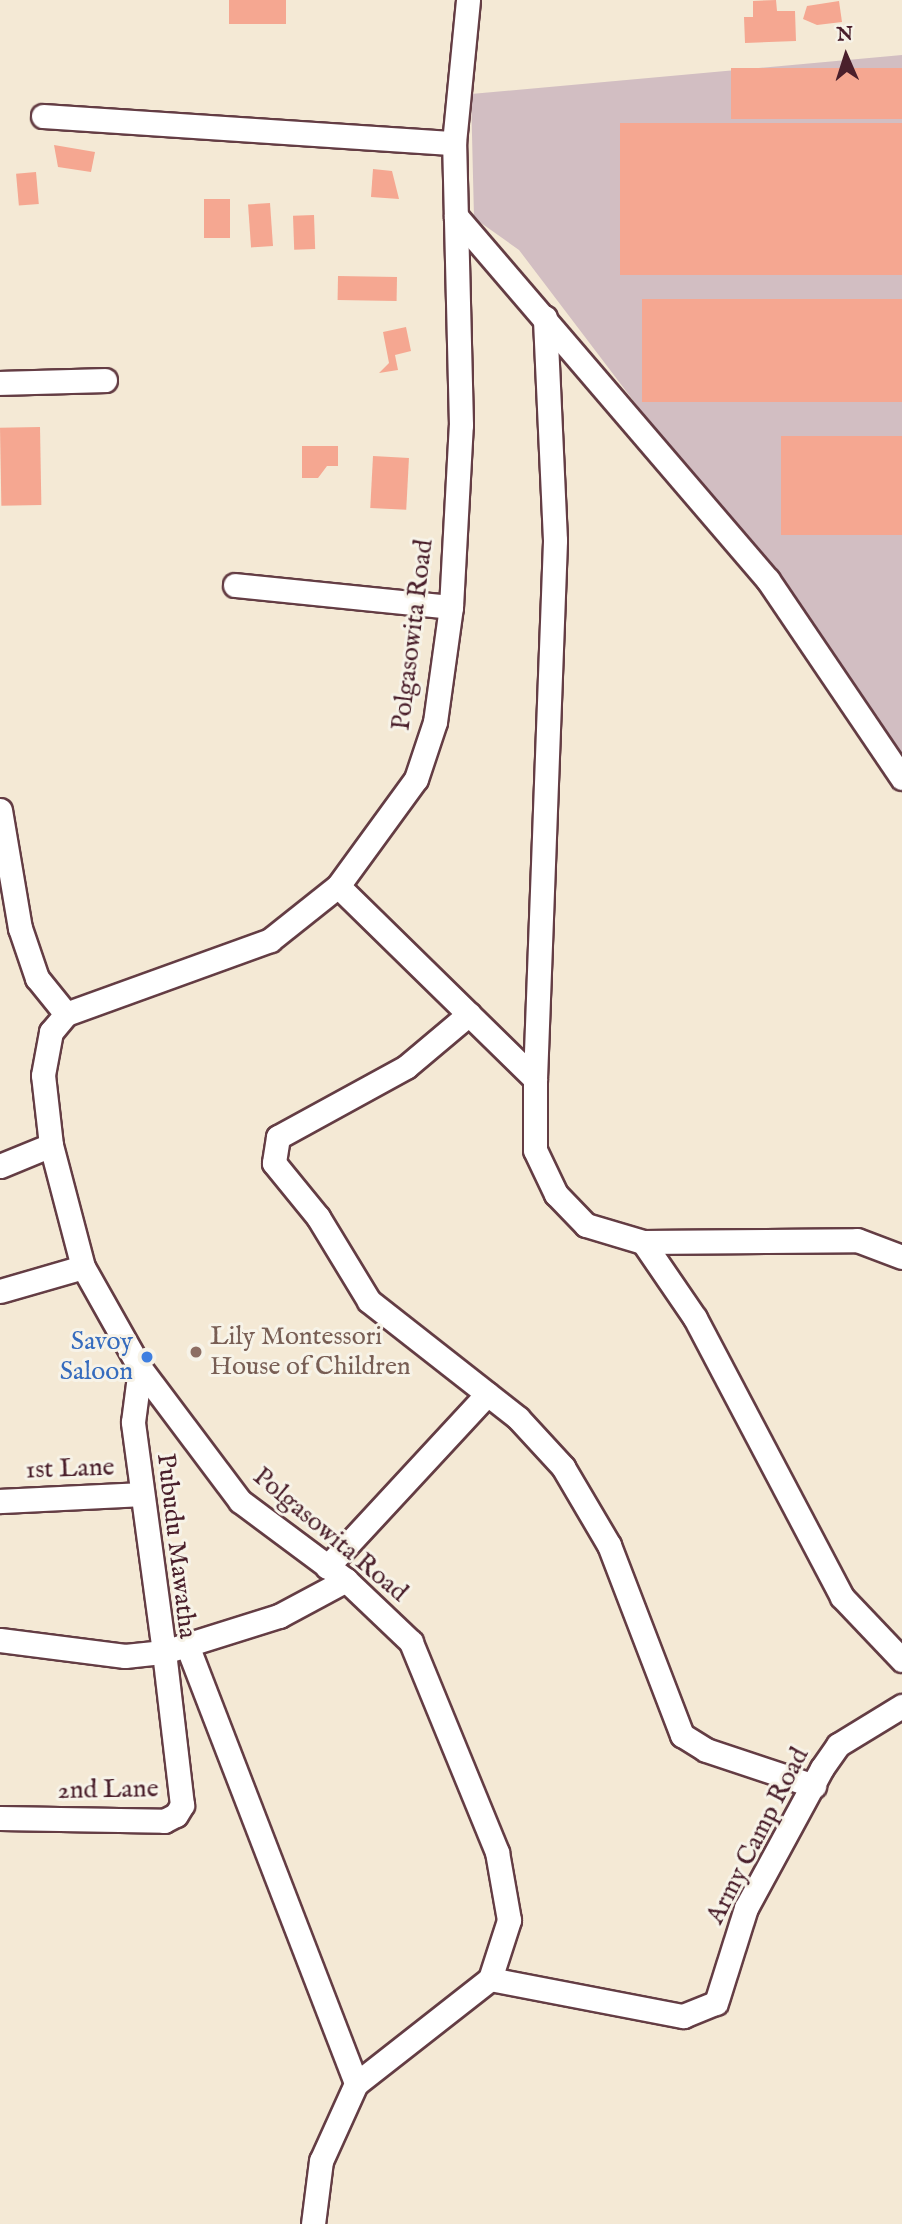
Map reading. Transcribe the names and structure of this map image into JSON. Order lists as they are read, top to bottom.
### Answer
{
  "streets": {
    "street": [
      "Polgasowita Road",
      "1st Lane",
      "Pubudu Mawatha",
      "2nd Lane",
      "Army Camp Road"
    ]
  },
  "crossings": [
    ["Polgasowita Road", "Pubudu Mawatha"],
    ["Polgasowita Road", "Army Camp Road"],
    ["1st Lane", "Pubudu Mawatha"],
    ["Pubudu Mawatha", "2nd Lane"]
  ],
  "places": ["Lily Montessori House of Children", "Savoy Saloon"],
  "north": "top"
}
